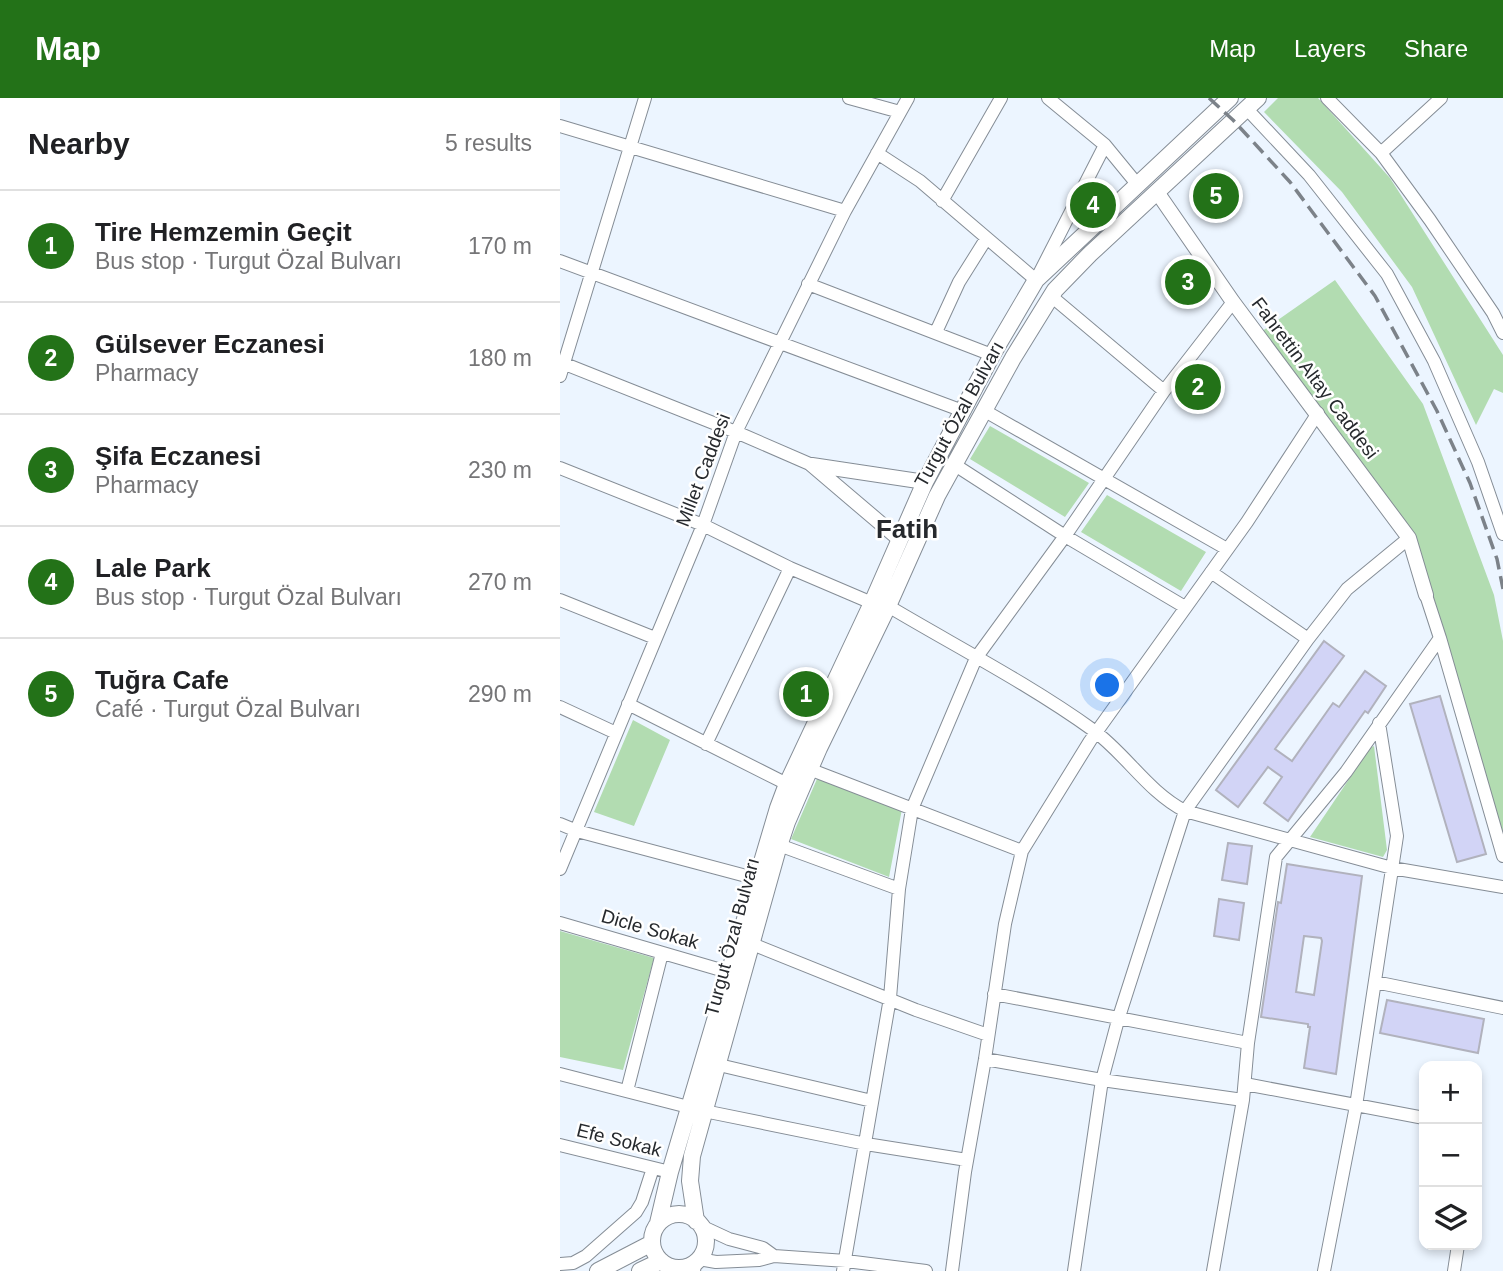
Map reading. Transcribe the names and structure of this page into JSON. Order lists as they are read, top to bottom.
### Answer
{
  "streets": {
    "main road": ["Turgut Özal Bulvarı"],
    "street": [
      "Fahrettin Altay Caddesi",
      "Millet Caddesi",
      "Dicle Sokak",
      "Efe Sokak"
    ]
  },
  "crossings": [
    ["Fahrettin Altay Caddesi", "Turgut Özal Bulvarı"],
    ["Turgut Özal Bulvarı", "Dicle Sokak"],
    ["Turgut Özal Bulvarı", "Efe Sokak"]
  ],
  "districts": ["Fatih"],
  "page": {
    "header": "Map",
    "nav": ["Map", "Layers", "Share"],
    "heading": ["Nearby", "5 results"],
    "pins": [
      "5",
      "4",
      "3",
      "2",
      "1"
    ],
    "list": [
      {
        "mark": "1",
        "name": "Tire Hemzemin Geçit",
        "note": "Bus stop · Turgut Özal Bulvarı",
        "value": "170 m"
      },
      {
        "mark": "2",
        "name": "Gülsever Eczanesi",
        "note": "Pharmacy",
        "value": "180 m"
      },
      {
        "mark": "3",
        "name": "Şifa Eczanesi",
        "note": "Pharmacy",
        "value": "230 m"
      },
      {
        "mark": "4",
        "name": "Lale Park",
        "note": "Bus stop · Turgut Özal Bulvarı",
        "value": "270 m"
      },
      {
        "mark": "5",
        "name": "Tuğra Cafe",
        "note": "Café · Turgut Özal Bulvarı",
        "value": "290 m"
      }
    ],
    "map_buttons": ["+", "−"]
  }
}
